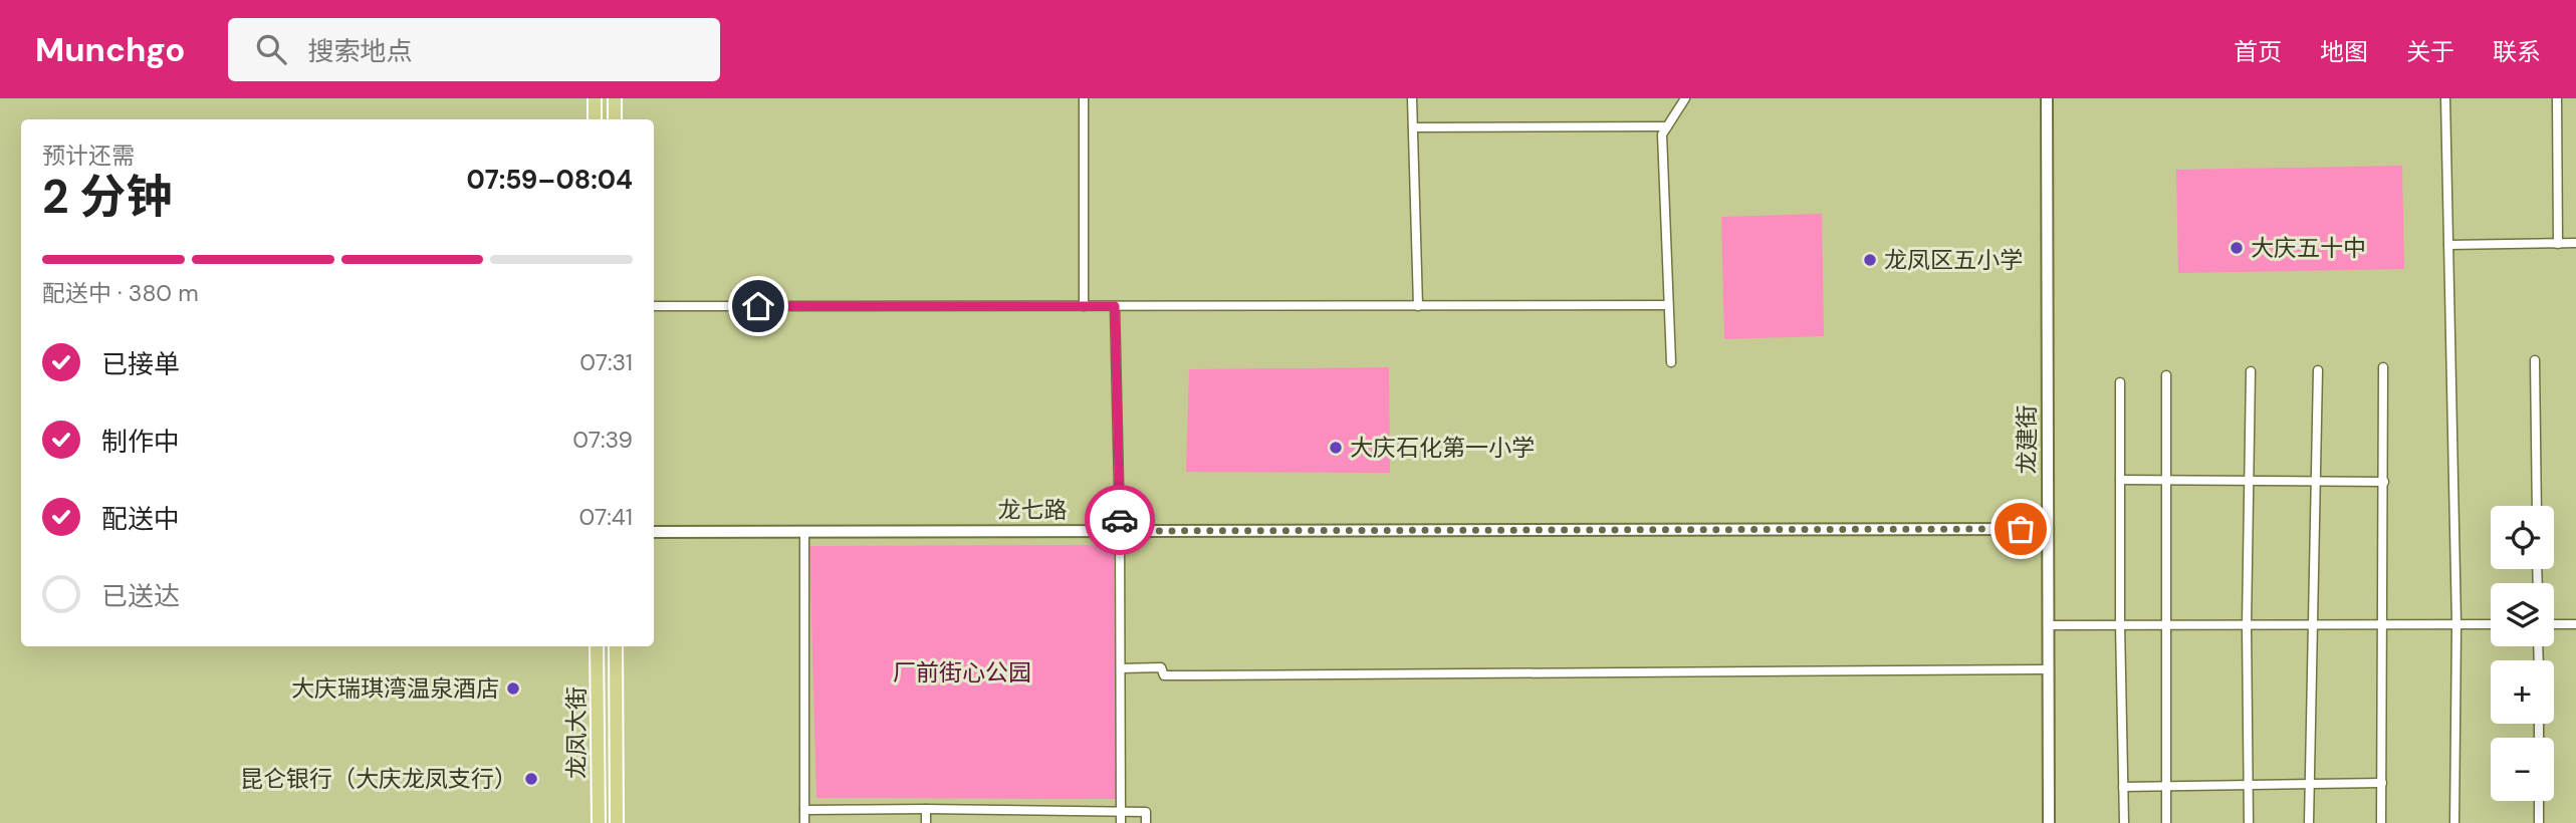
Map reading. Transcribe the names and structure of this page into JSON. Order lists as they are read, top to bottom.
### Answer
{
  "streets": {
    "main road": ["龙凤大街"],
    "street": ["龙建街", "龙七路"]
  },
  "crossings": [
    ["龙建街", "龙七路"]
  ],
  "parks": ["厂前街心公园"],
  "places": [
    "大庆五十中",
    "龙凤区五小学",
    "大庆石化第一小学",
    "大庆瑞琪湾温泉酒店",
    "昆仑银行（大庆龙凤支行）"
  ],
  "page": {
    "header": "Munchgo",
    "search": "搜索地点",
    "nav": [
      "首页",
      "地图",
      "关于",
      "联系"
    ],
    "heading": ["2 分钟", "预计还需", "07:59–08:04"],
    "bar": "配送中 · 380 m",
    "list": [
      ["已接单", "07:31"],
      ["制作中", "07:39"],
      ["配送中", "07:41"],
      "已送达"
    ],
    "map_buttons": ["+", "−"]
  }
}
